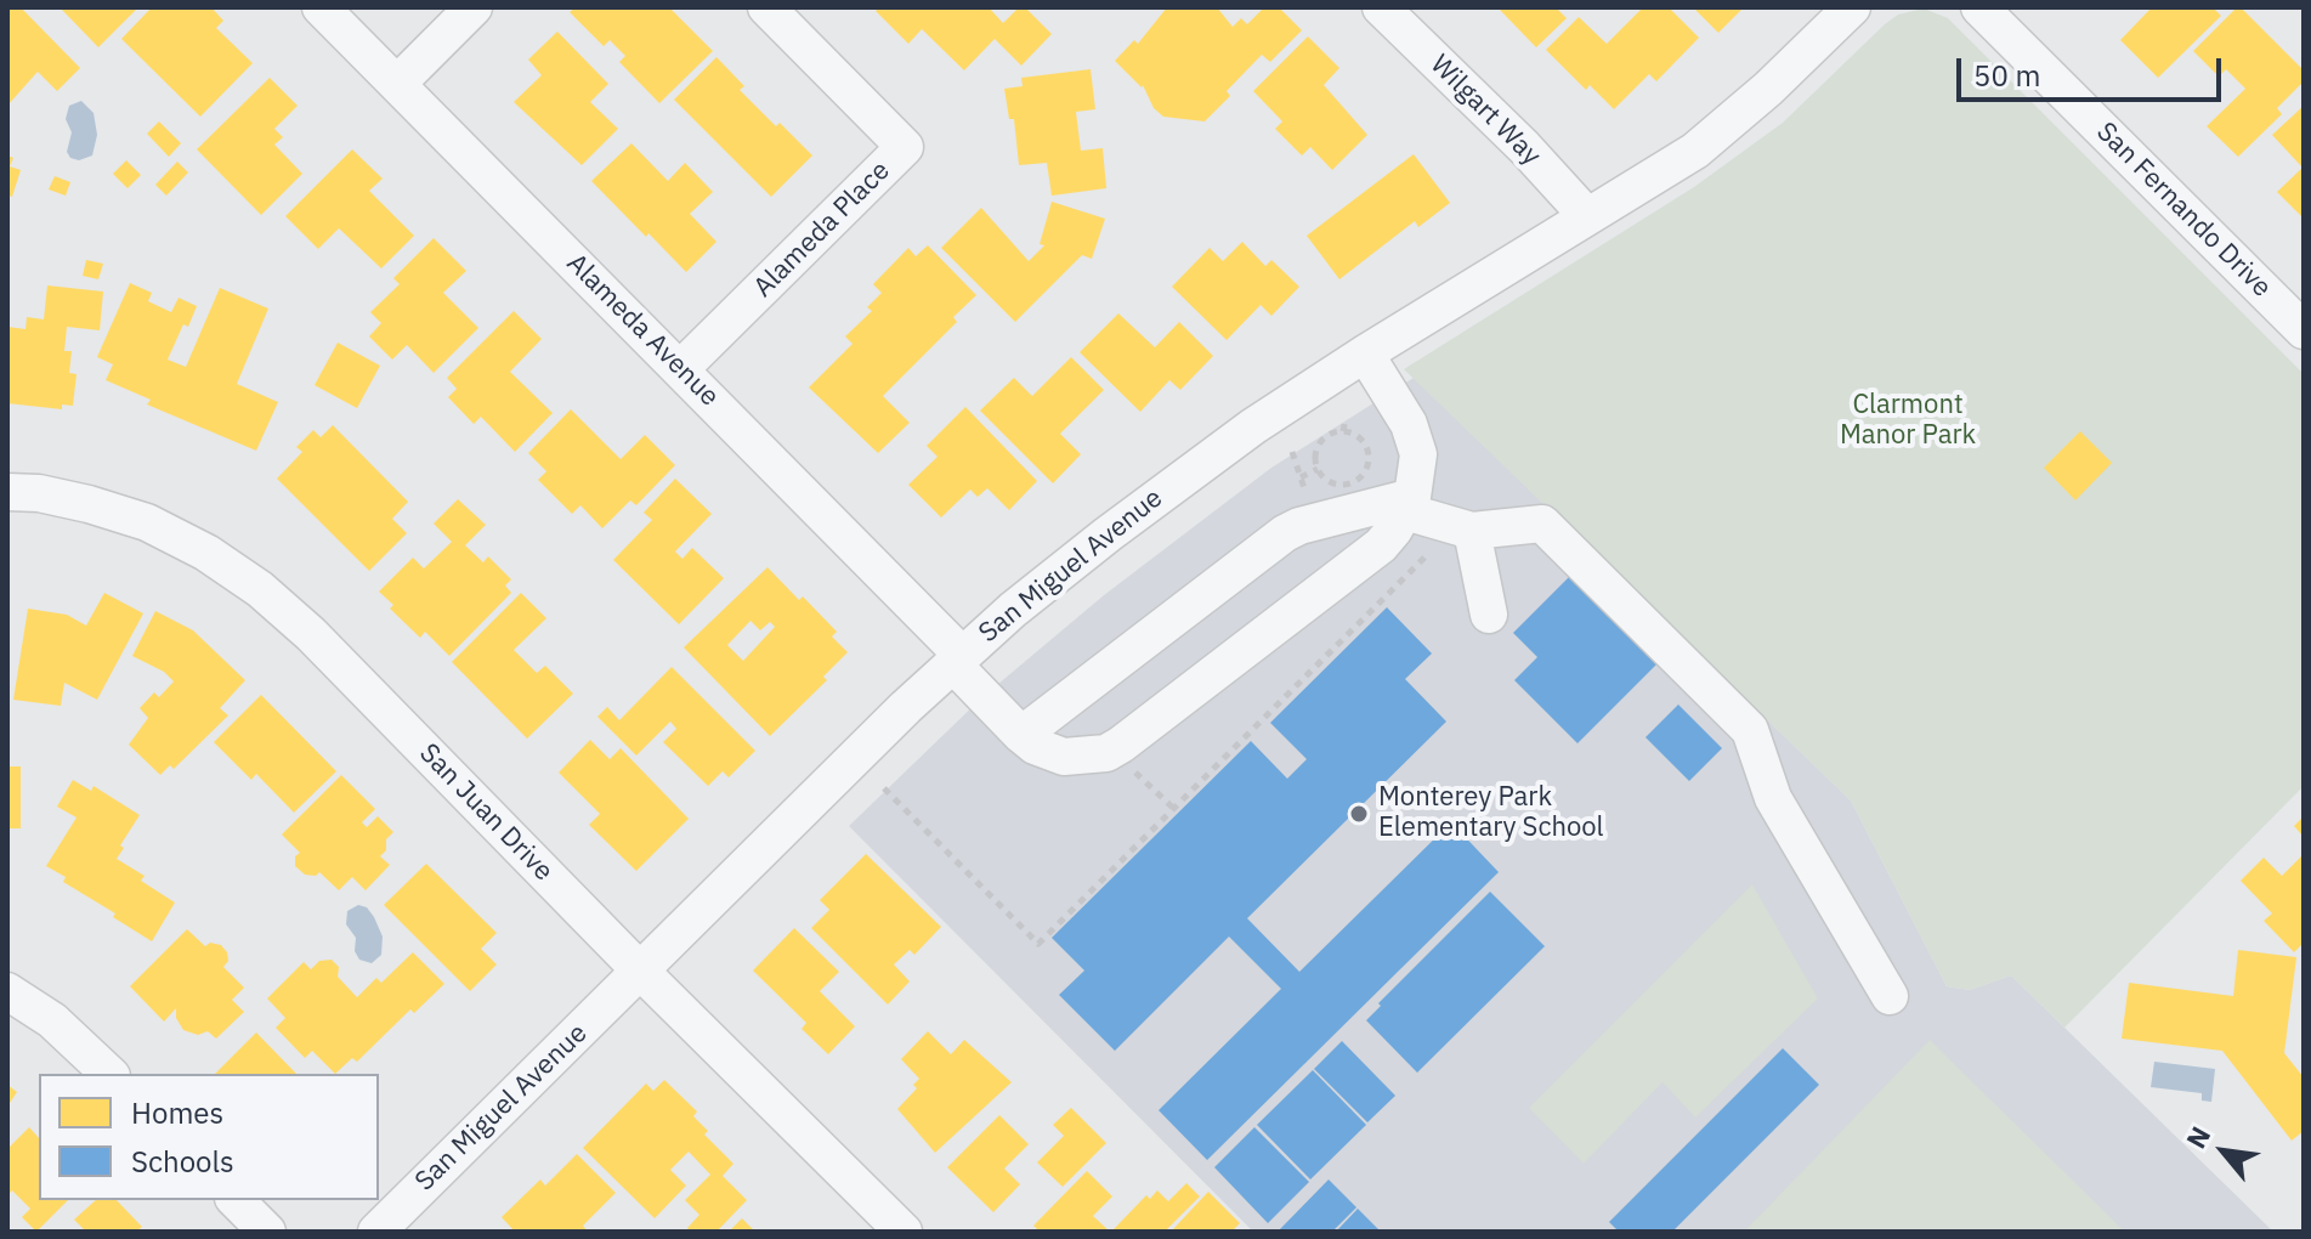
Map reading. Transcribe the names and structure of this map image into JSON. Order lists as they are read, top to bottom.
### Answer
{
  "streets": {
    "street": [
      "Wilgart Way",
      "San Fernando Drive",
      "Alameda Place",
      "Alameda Avenue",
      "San Miguel Avenue",
      "San Juan Drive"
    ]
  },
  "crossings": [
    ["Wilgart Way", "San Miguel Avenue"],
    ["Alameda Place", "Alameda Avenue"],
    ["Alameda Avenue", "San Miguel Avenue"],
    ["San Miguel Avenue", "San Juan Drive"]
  ],
  "parks": ["Clarmont Manor Park"],
  "places": ["Monterey Park Elementary School"],
  "legend": ["Homes", "Schools"],
  "scale_bar": "50 m",
  "north": "top left"
}
